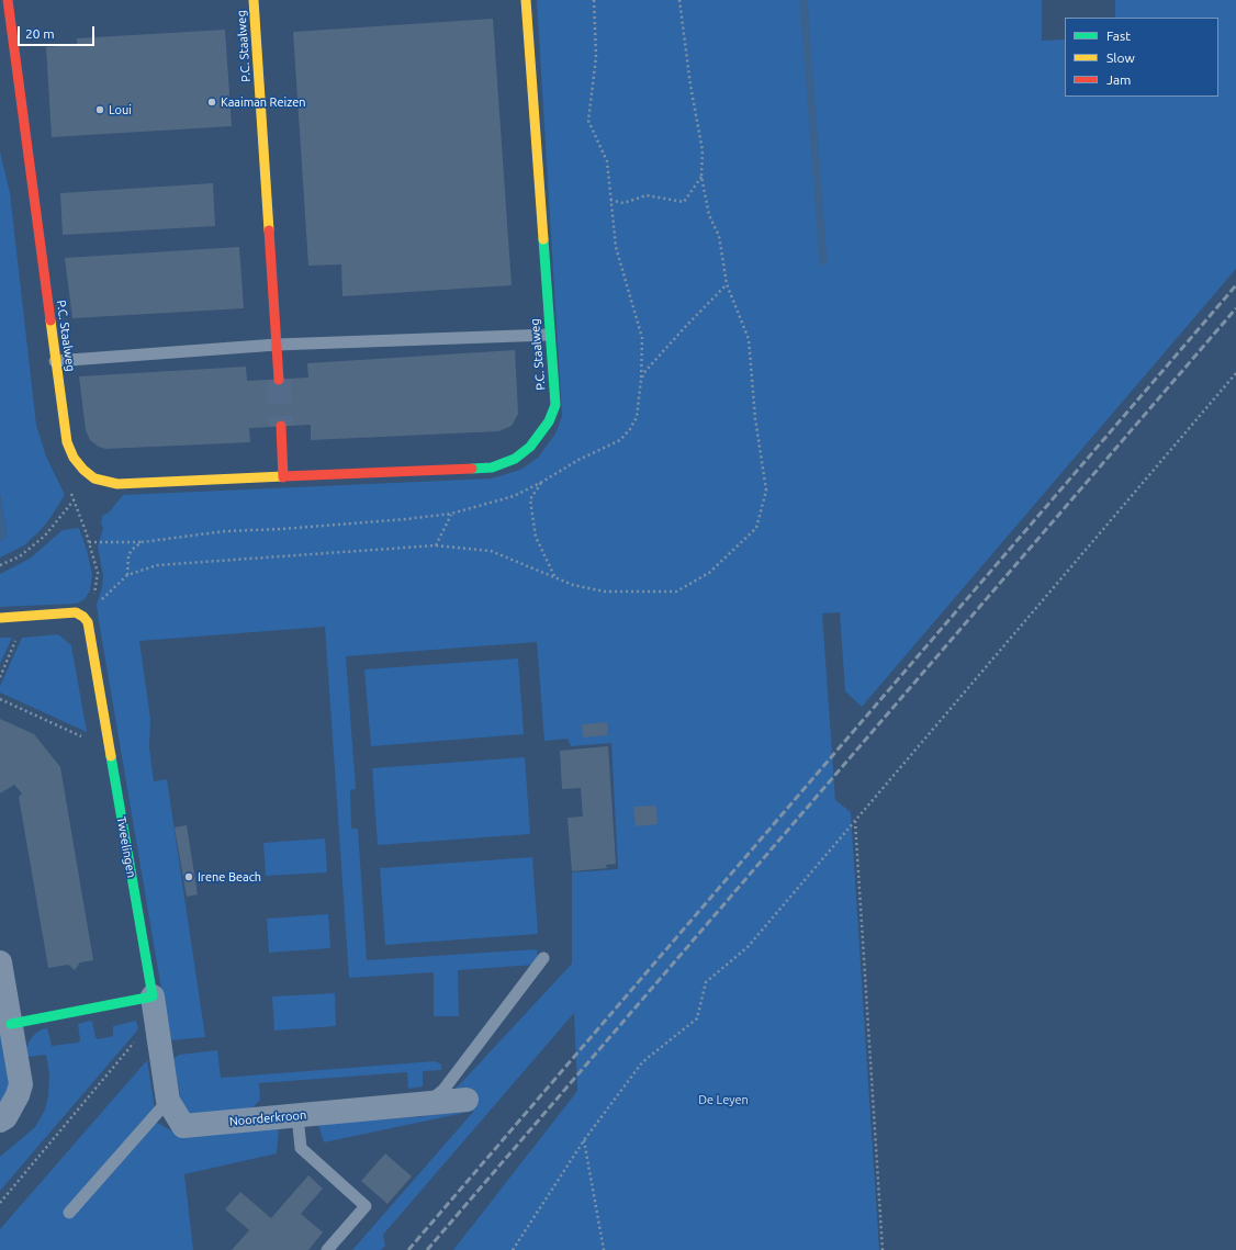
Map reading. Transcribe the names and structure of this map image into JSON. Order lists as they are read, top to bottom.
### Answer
{
  "streets": {
    "street": ["P.C. Staalweg", "Tweelingen", "Noorderkroon"]
  },
  "crossings": [
    ["Tweelingen", "Noorderkroon"]
  ],
  "parks": ["De Leyen"],
  "places": ["Kaaiman Reizen", "Loui", "Irene Beach"],
  "legend": ["Fast", "Slow", "Jam"],
  "scale_bar": "20 m"
}
